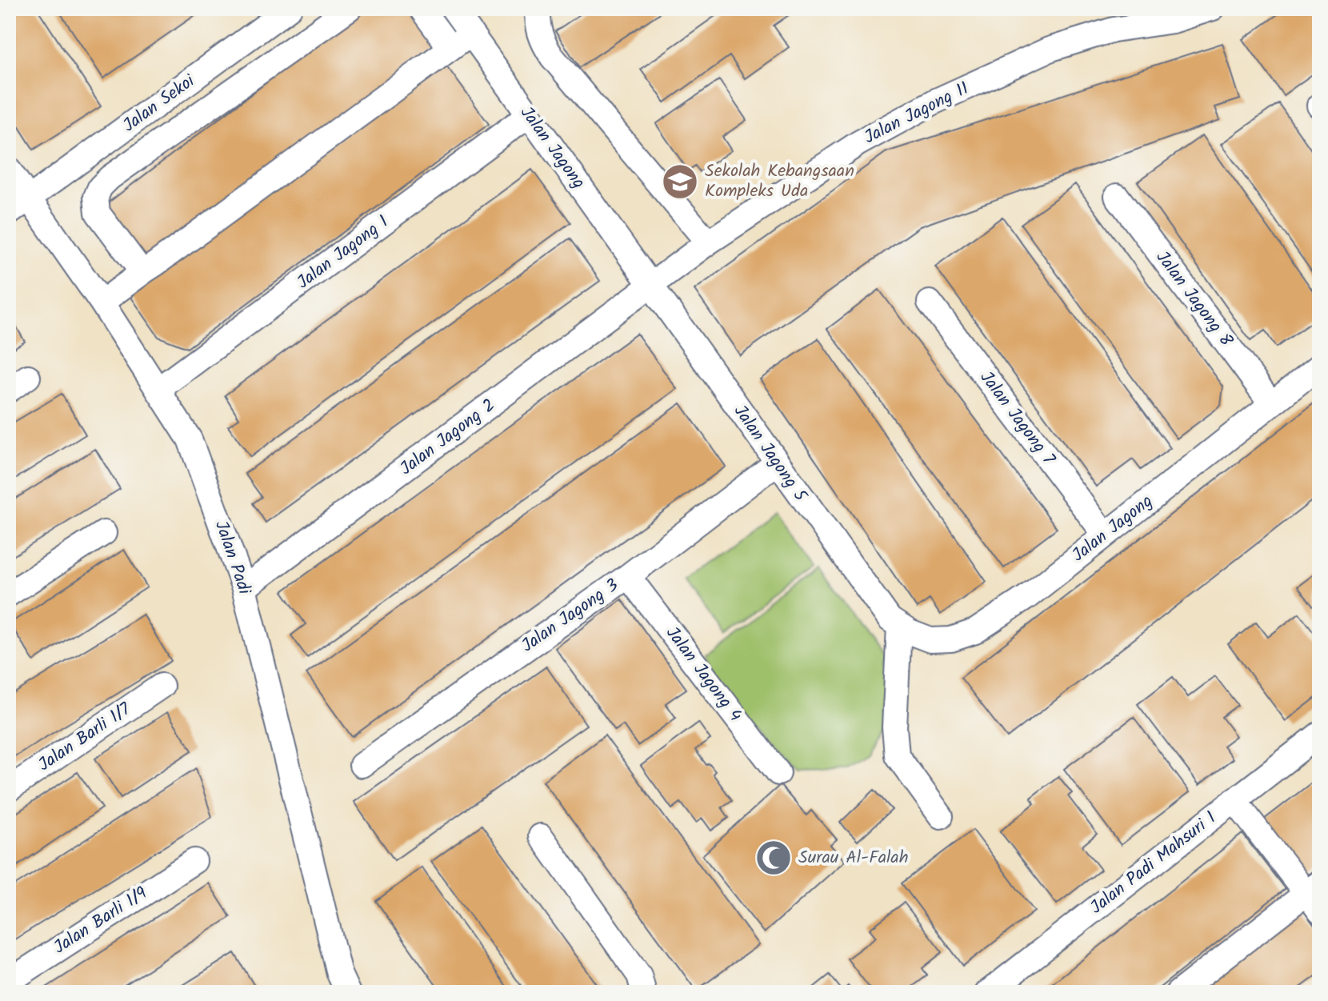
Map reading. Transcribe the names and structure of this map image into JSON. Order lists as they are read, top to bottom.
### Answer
{
  "streets": {
    "street": [
      "Jalan Sekoi",
      "Jalan Jagong 11",
      "Jalan Jagong",
      "Jalan Jagong 1",
      "Jalan Jagong 8",
      "Jalan Jagong 7",
      "Jalan Jagong 2",
      "Jalan Jagong 5",
      "Jalan Padi",
      "Jalan Jagong 3",
      "Jalan Jagong 4",
      "Jalan Barli 1/7",
      "Jalan Padi Mahsuri 1",
      "Jalan Barli 1/9"
    ]
  },
  "crossings": [
    ["Jalan Sekoi", "Jalan Padi"],
    ["Jalan Jagong 11", "Jalan Jagong"],
    ["Jalan Jagong 11", "Jalan Jagong 2"],
    ["Jalan Jagong 11", "Jalan Jagong 5"],
    ["Jalan Jagong", "Jalan Jagong 1"],
    ["Jalan Jagong", "Jalan Jagong 8"],
    ["Jalan Jagong", "Jalan Jagong 7"],
    ["Jalan Jagong", "Jalan Jagong 2"],
    ["Jalan Jagong", "Jalan Jagong 5"],
    ["Jalan Jagong 1", "Jalan Padi"],
    ["Jalan Jagong 2", "Jalan Jagong 5"],
    ["Jalan Jagong 2", "Jalan Padi"],
    ["Jalan Jagong 5", "Jalan Jagong 3"],
    ["Jalan Jagong 3", "Jalan Jagong 4"]
  ],
  "places": {
    "school or university": ["Sekolah Kebangsaan Kompleks Uda"],
    "mosque": ["Surau Al-Falah"]
  }
}
